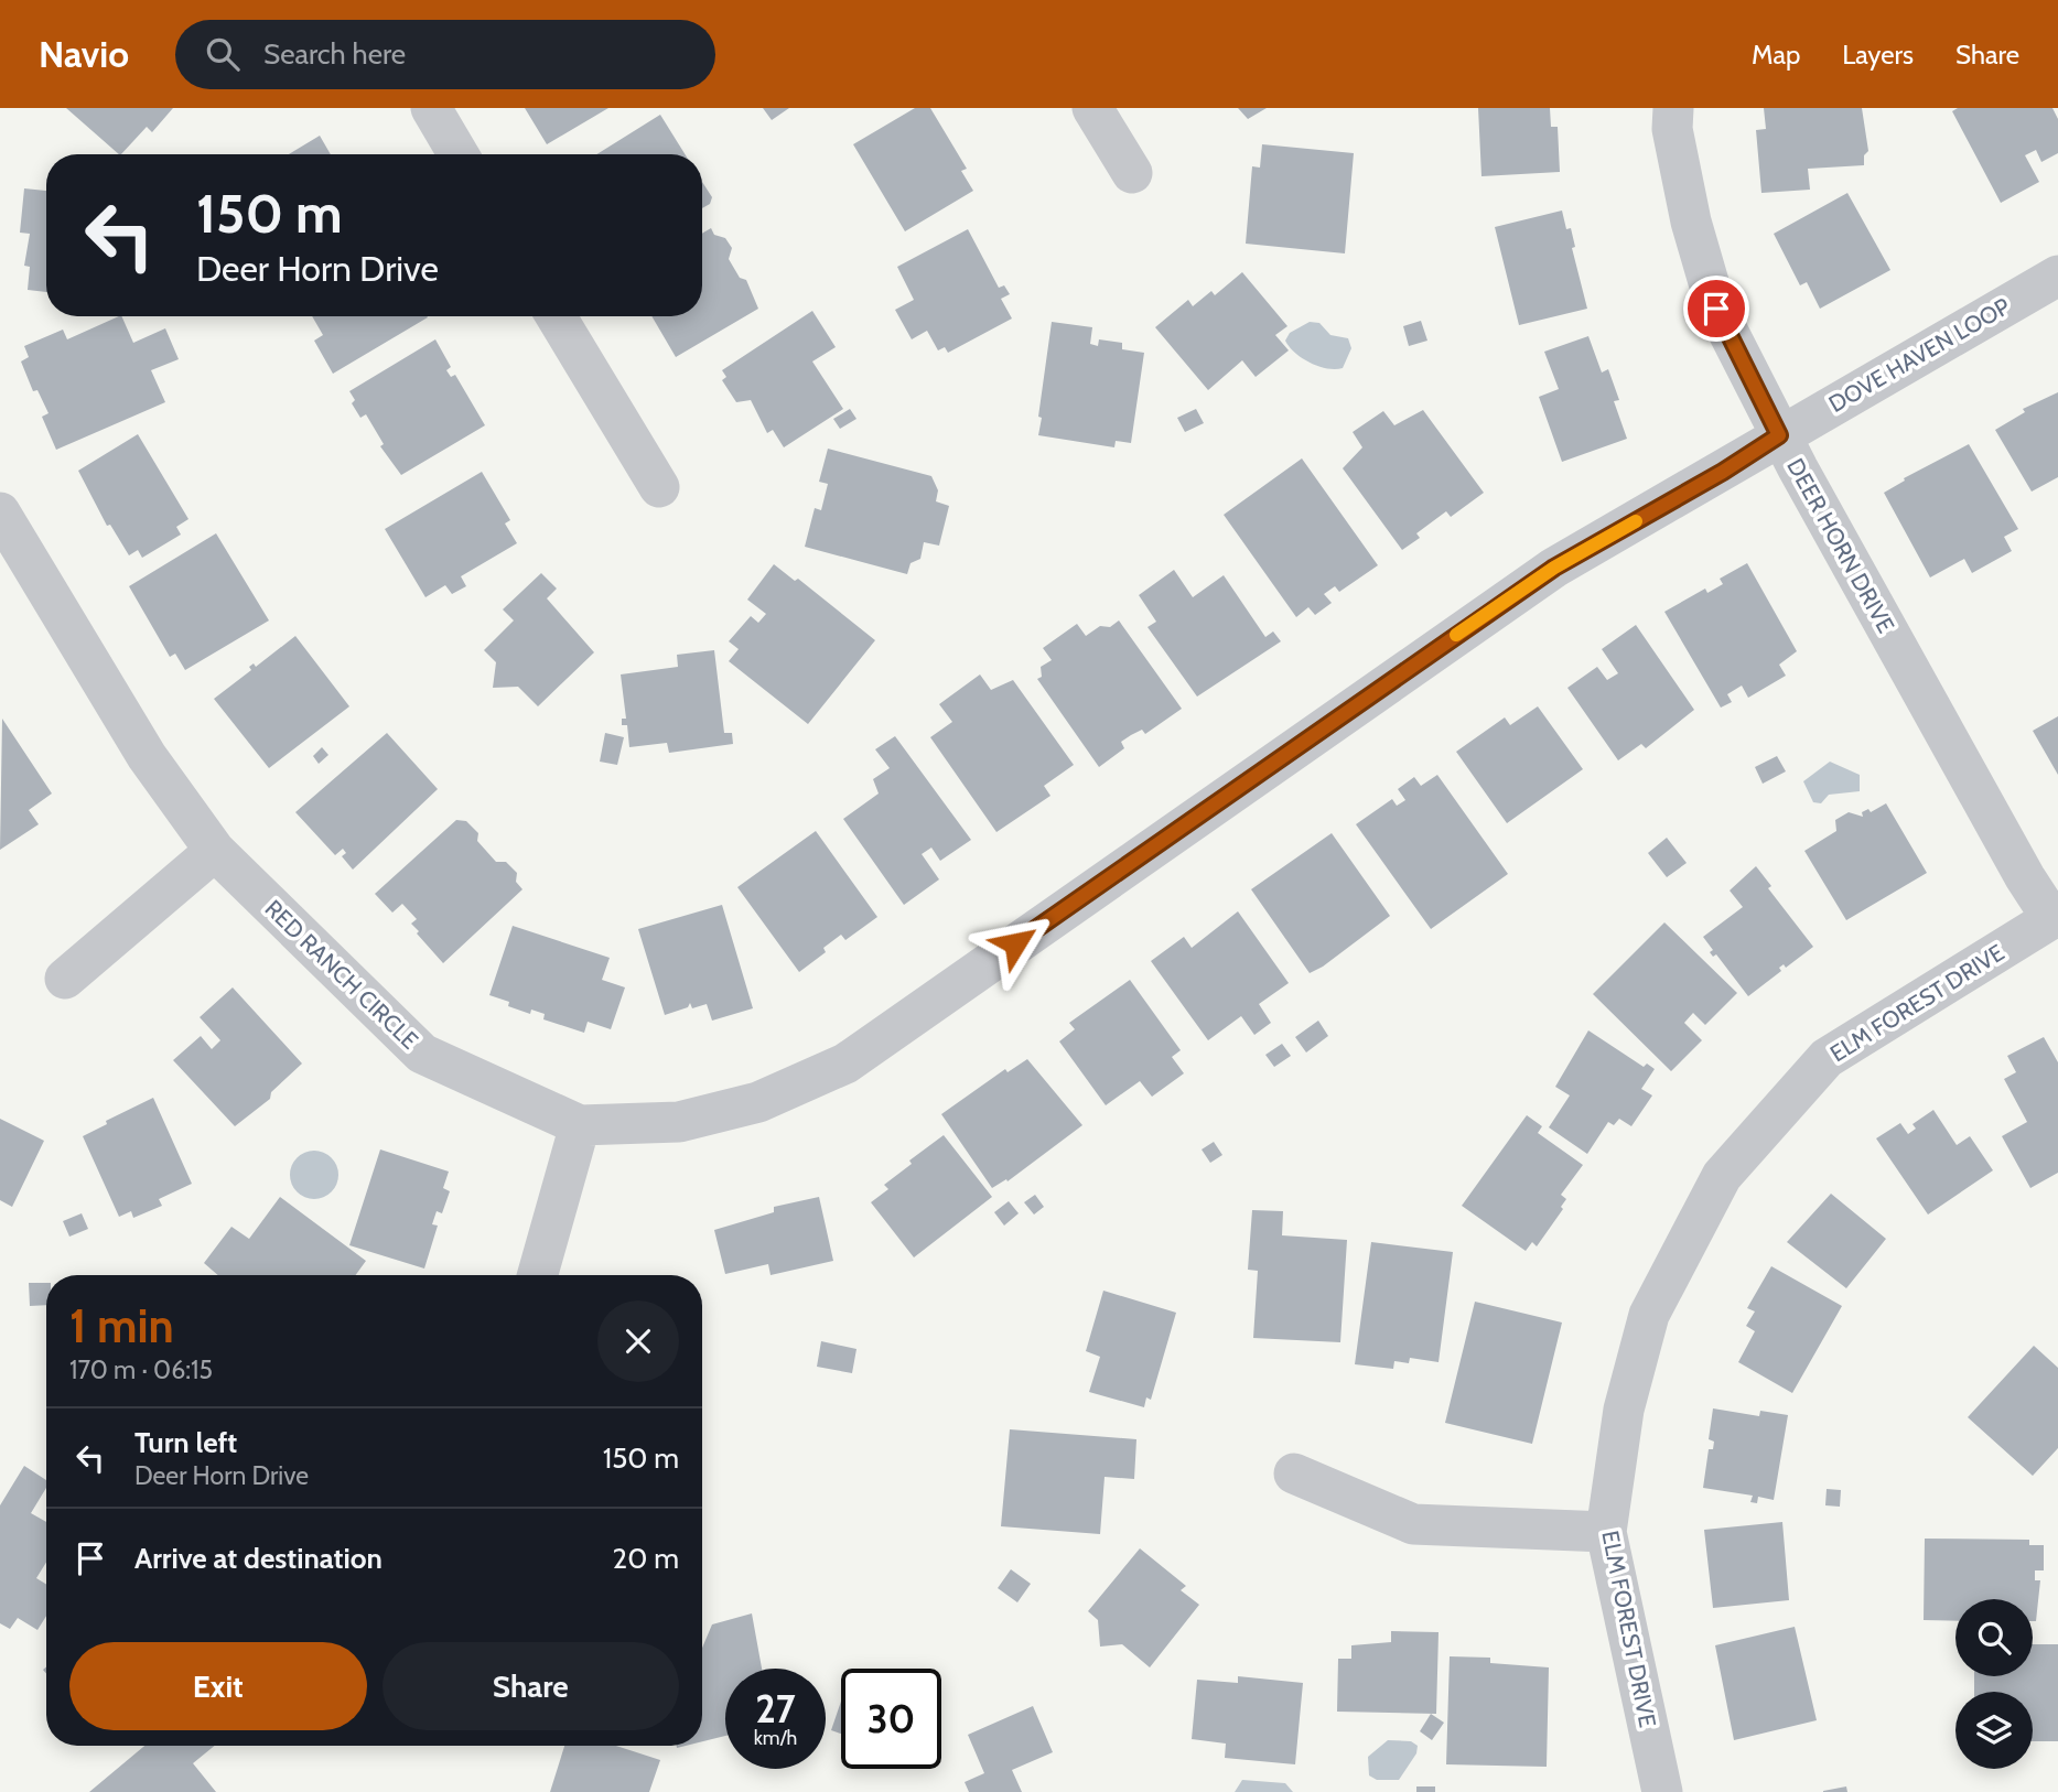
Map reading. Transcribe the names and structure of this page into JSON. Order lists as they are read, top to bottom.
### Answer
{
  "streets": {
    "street": [
      "DOVE HAVEN LOOP",
      "DEER HORN DRIVE",
      "RED RANCH CIRCLE",
      "ELM FOREST DRIVE"
    ]
  },
  "crossings": [
    ["DOVE HAVEN LOOP", "DEER HORN DRIVE"],
    ["DOVE HAVEN LOOP", "RED RANCH CIRCLE"],
    ["DEER HORN DRIVE", "RED RANCH CIRCLE"],
    ["DEER HORN DRIVE", "ELM FOREST DRIVE"]
  ],
  "page": {
    "header": "Navio",
    "search": "Search here",
    "nav": ["Map", "Layers", "Share"],
    "turn": ["150 m", "Deer Horn Drive"],
    "heading": ["1 min", "170 m · 06:15"],
    "list": [
      {
        "name": "Turn left",
        "note": "Deer Horn Drive",
        "value": "150 m"
      },
      {
        "name": "Arrive at destination",
        "value": "20 m"
      }
    ],
    "buttons": ["Exit", "Share"],
    "speed": "27 km/h",
    "limit": "30"
  }
}
